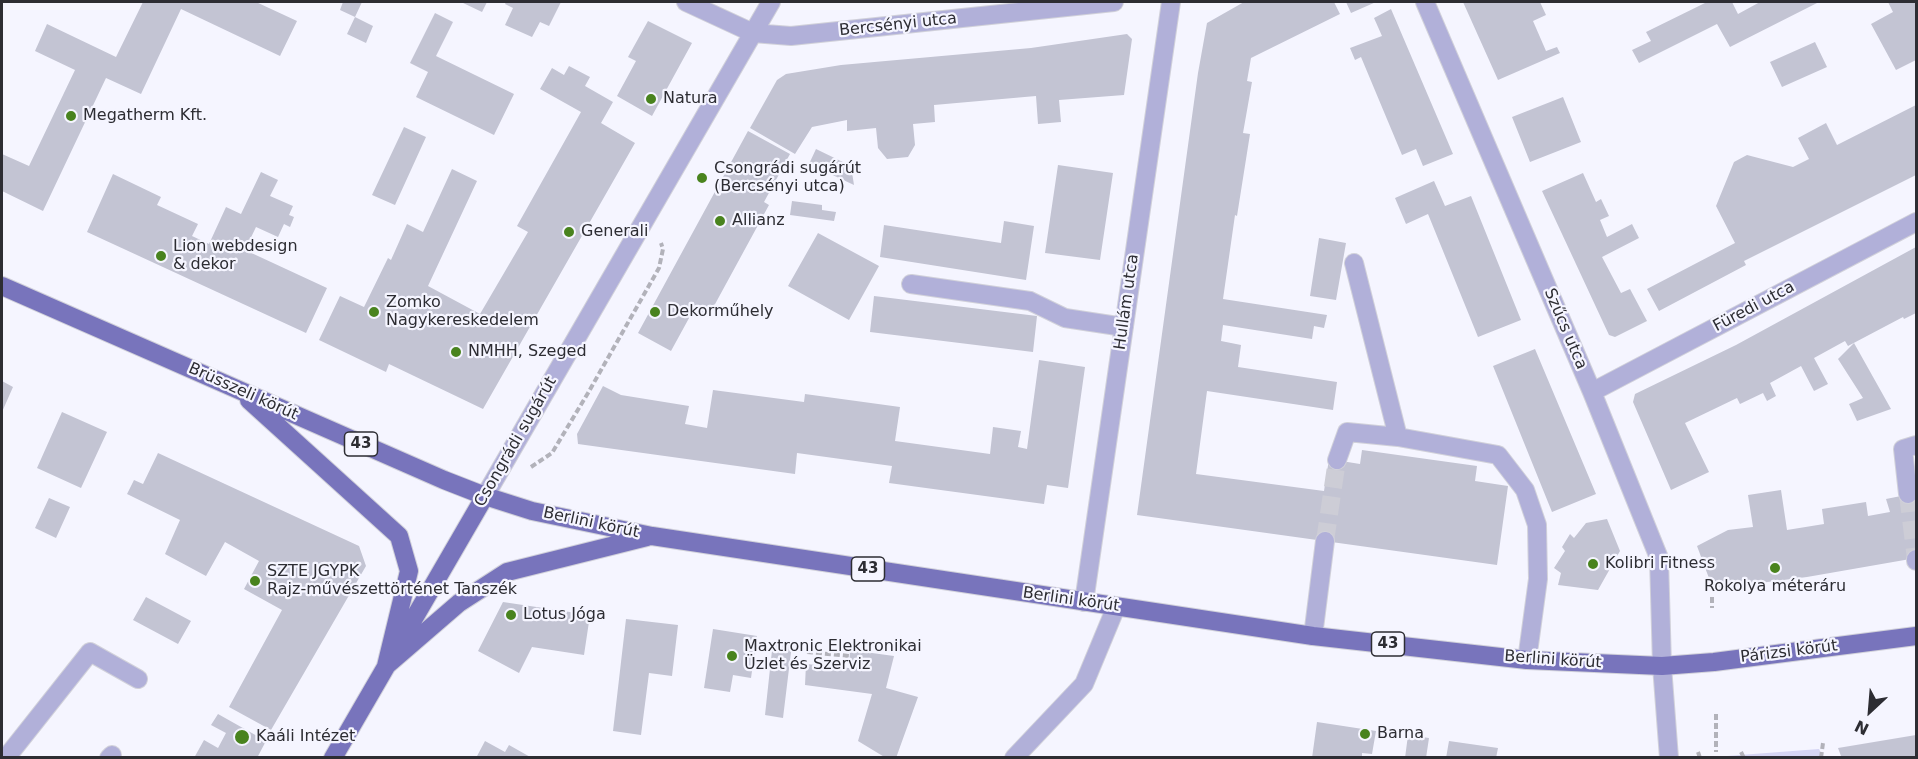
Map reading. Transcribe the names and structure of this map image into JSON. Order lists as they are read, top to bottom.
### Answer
{
  "streets": {
    "main road": [
      "Brüsszeli körút",
      "Csongrádi sugárút",
      "43",
      "Berlini körút",
      "Párizsi körút"
    ],
    "street": [
      "Bercsényi utca",
      "Hullám utca",
      "Füredi utca",
      "Szűcs utca"
    ]
  },
  "crossings": [
    ["Bercsényi utca", "Csongrádi sugárút"],
    ["Hullám utca", "Berlini körút"],
    ["Füredi utca", "Szűcs utca"],
    ["Szűcs utca", "Berlini körút"],
    ["Szűcs utca", "Párizsi körút"],
    ["Brüsszeli körút", "Csongrádi sugárút"],
    ["Brüsszeli körút", "Berlini körút"],
    ["Csongrádi sugárút", "Berlini körút"],
    ["Berlini körút", "Párizsi körút"]
  ],
  "places": [
    "Natura",
    "Megatherm Kft.",
    "Csongrádi sugárút (Bercsényi utca)",
    "Allianz",
    "Generali",
    "Lion webdesign & dekor",
    "Zomko Nagykereskedelem",
    "Dekorműhely",
    "NMHH, Szeged",
    "Kolibri Fitness",
    "Rokolya méteráru",
    "SZTE JGYPK Rajz-művészettörténet Tanszék",
    "Lotus Jóga",
    "Maxtronic Elektronikai Üzlet és Szerviz",
    "Barna",
    "Kaáli Intézet"
  ],
  "north": "bottom left"
}
